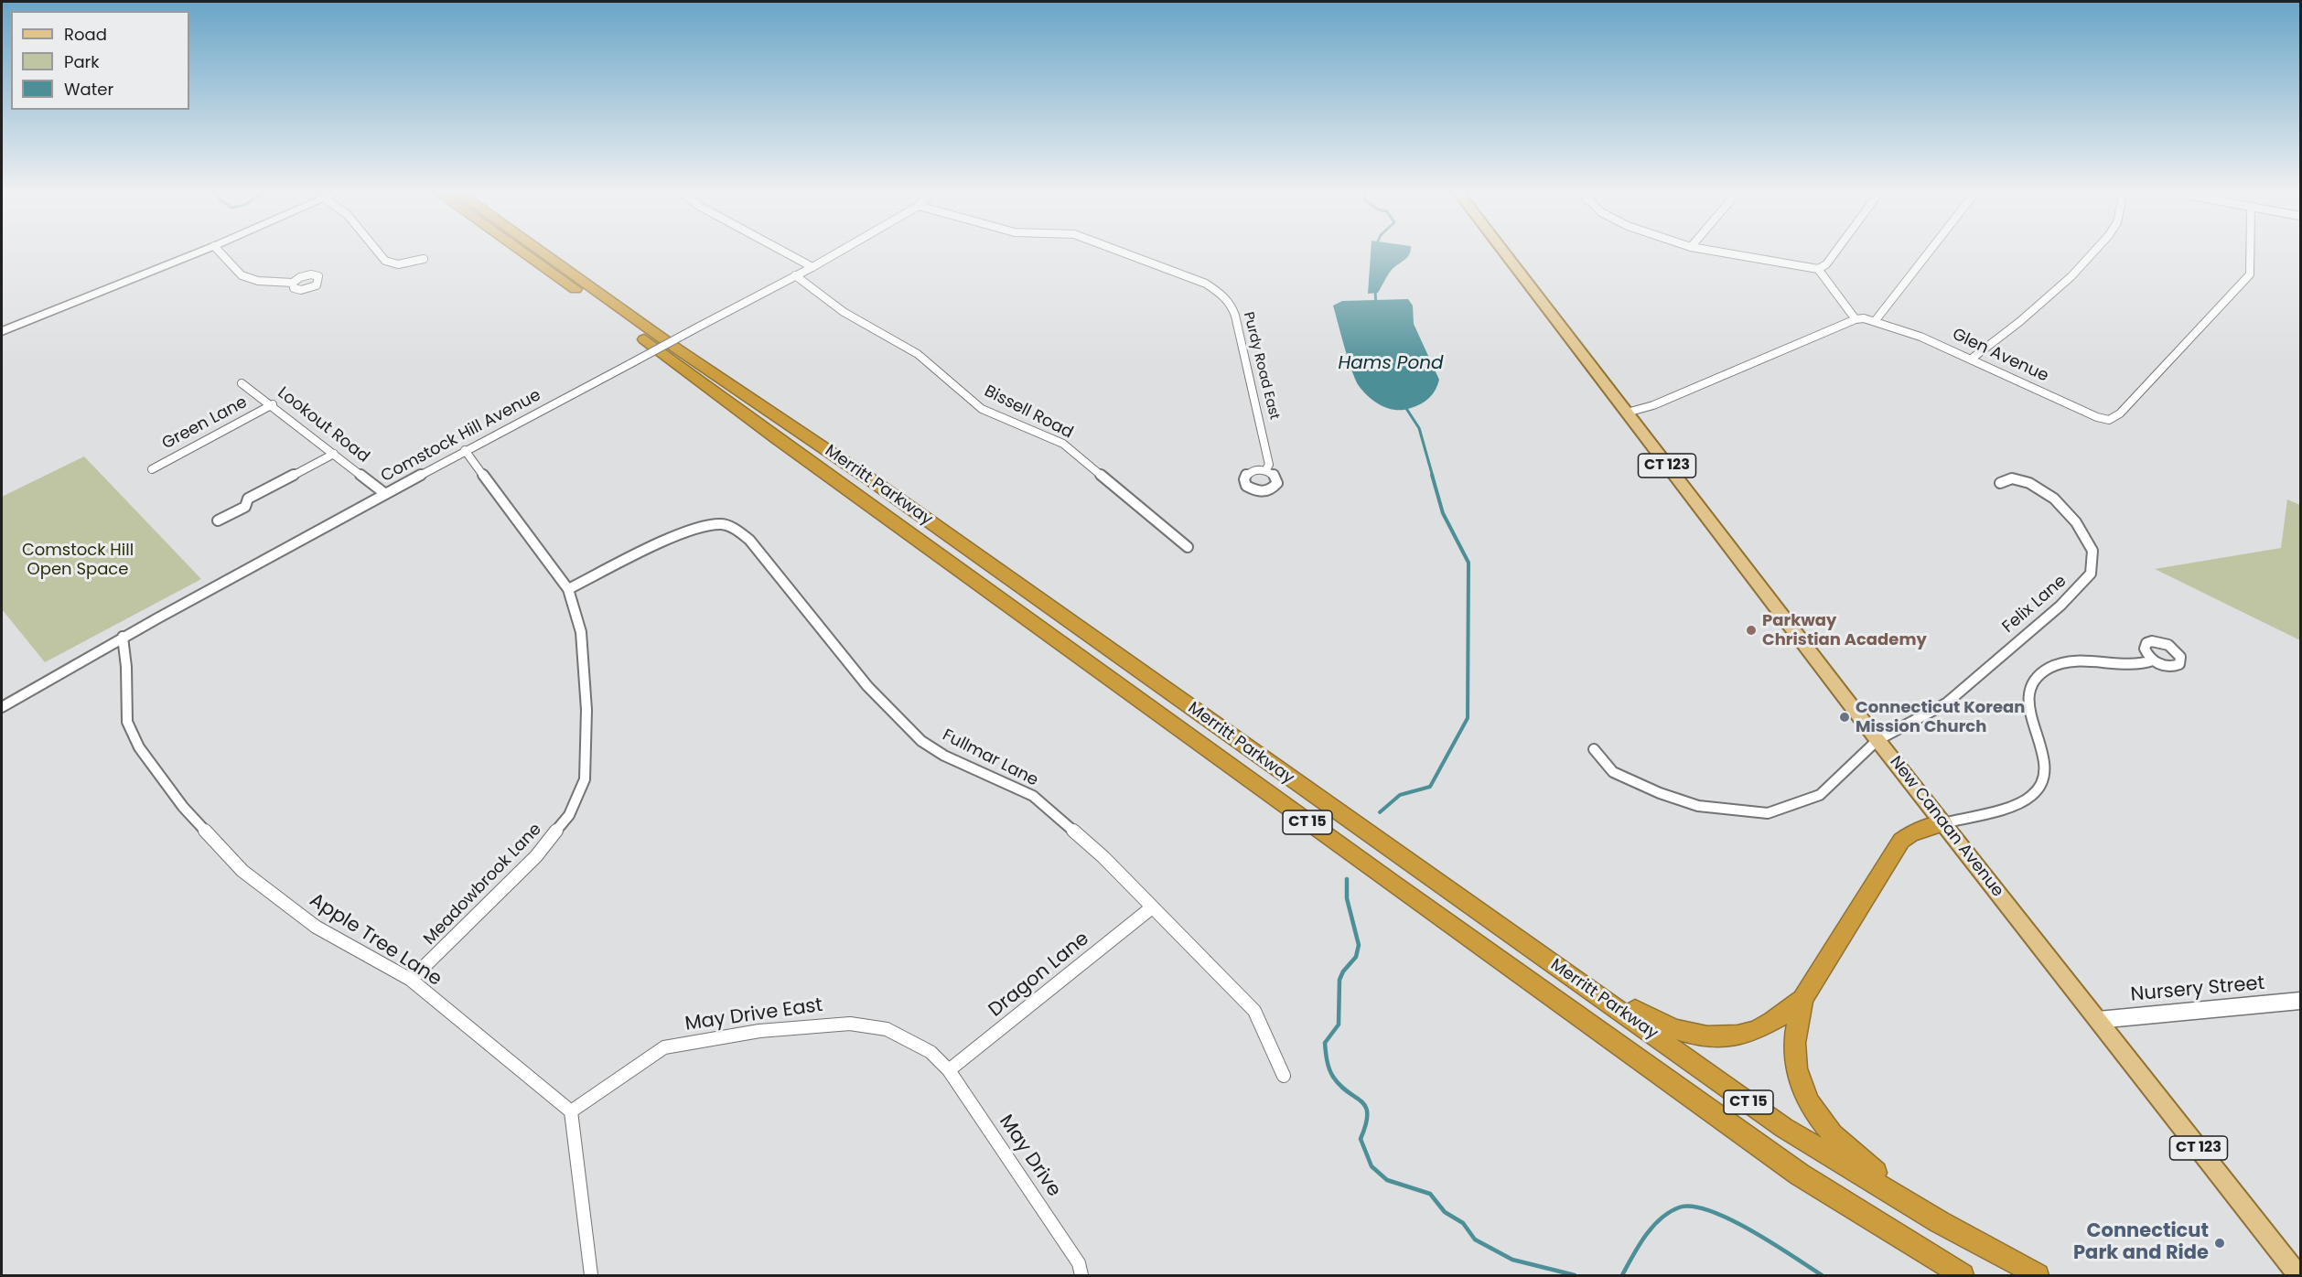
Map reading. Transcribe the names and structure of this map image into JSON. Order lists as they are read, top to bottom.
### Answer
{
  "streets": {
    "highway": ["Merritt Parkway", "CT 15"],
    "main road": ["CT 123", "New Canaan Avenue"],
    "street": [
      "Glen Avenue",
      "Purdy Road East",
      "Bissell Road",
      "Green Lane",
      "Lookout Road",
      "Comstock Hill Avenue",
      "Felix Lane",
      "Fullmar Lane",
      "Meadowbrook Lane",
      "Apple Tree Lane",
      "Dragon Lane",
      "Nursery Street",
      "May Drive East",
      "May Drive"
    ]
  },
  "crossings": [
    ["Glen Avenue", "New Canaan Avenue"],
    ["Bissell Road", "Comstock Hill Avenue"],
    ["Green Lane", "Lookout Road"],
    ["Lookout Road", "Comstock Hill Avenue"],
    ["Comstock Hill Avenue", "Meadowbrook Lane"],
    ["Comstock Hill Avenue", "Apple Tree Lane"],
    ["Felix Lane", "New Canaan Avenue"],
    ["Fullmar Lane", "Meadowbrook Lane"],
    ["Fullmar Lane", "Dragon Lane"],
    ["New Canaan Avenue", "Nursery Street"],
    ["Meadowbrook Lane", "Apple Tree Lane"],
    ["Apple Tree Lane", "May Drive East"],
    ["Dragon Lane", "May Drive East"],
    ["Dragon Lane", "May Drive"],
    ["May Drive East", "May Drive"]
  ],
  "water": ["Hams Pond"],
  "parks": ["Comstock Hill Open Space"],
  "places": ["Parkway Christian Academy", "Connecticut Korean Mission Church", "Connecticut Park and Ride"],
  "legend": ["Road", "Park", "Water"]
}
